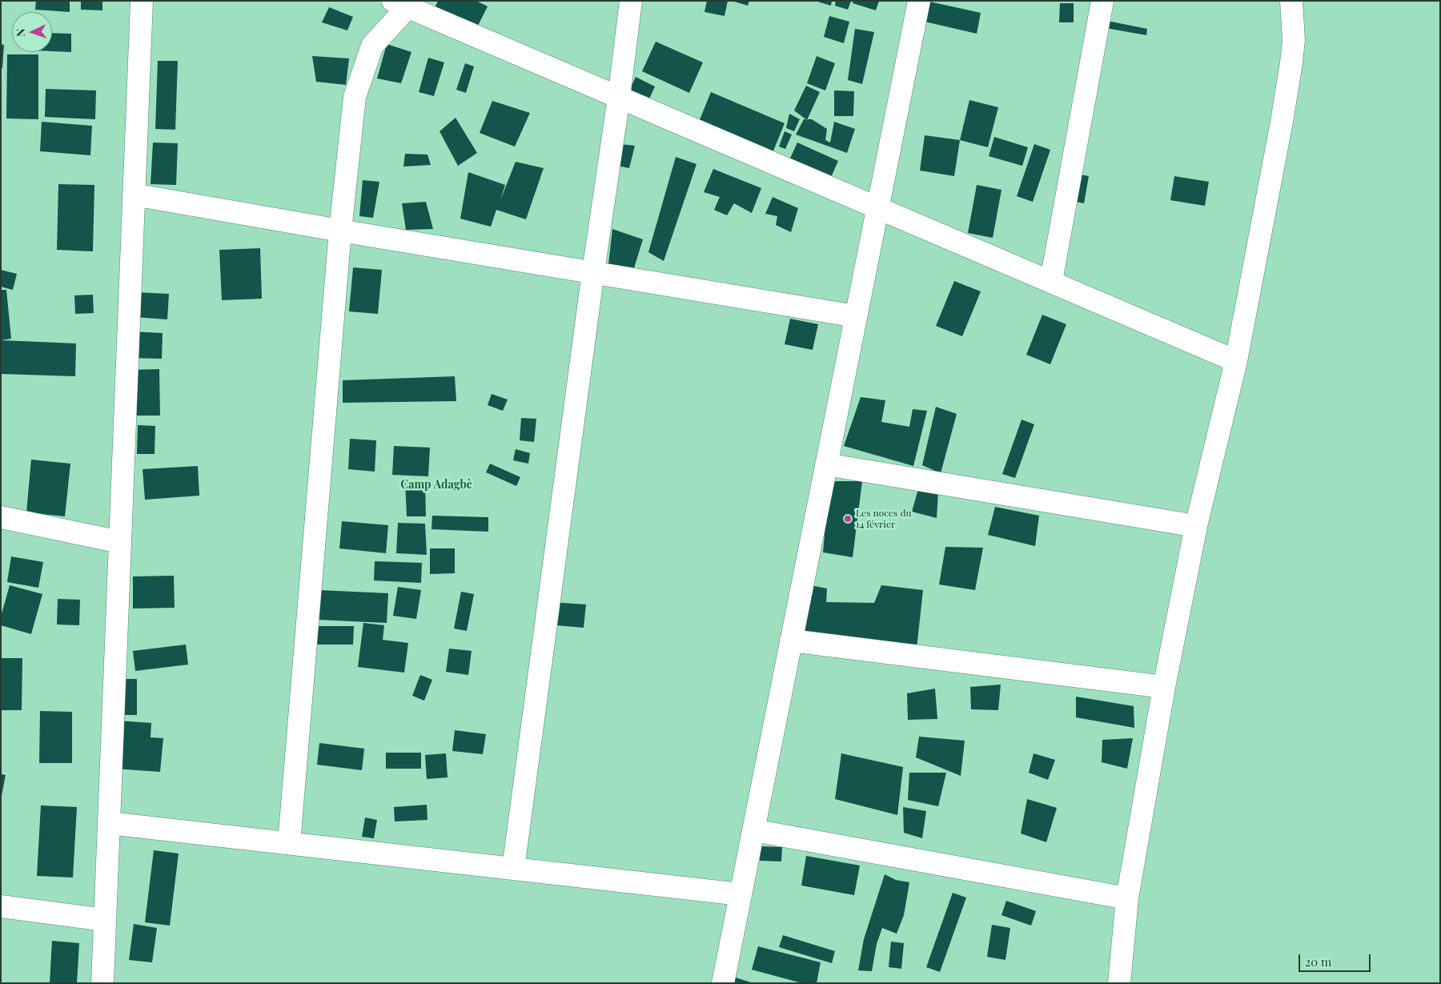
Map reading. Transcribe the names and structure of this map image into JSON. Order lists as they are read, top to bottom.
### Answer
{
  "districts": ["Camp Adagbè"],
  "places": ["Les noces du 14 février"],
  "scale_bar": "20 m",
  "north": "left"
}
